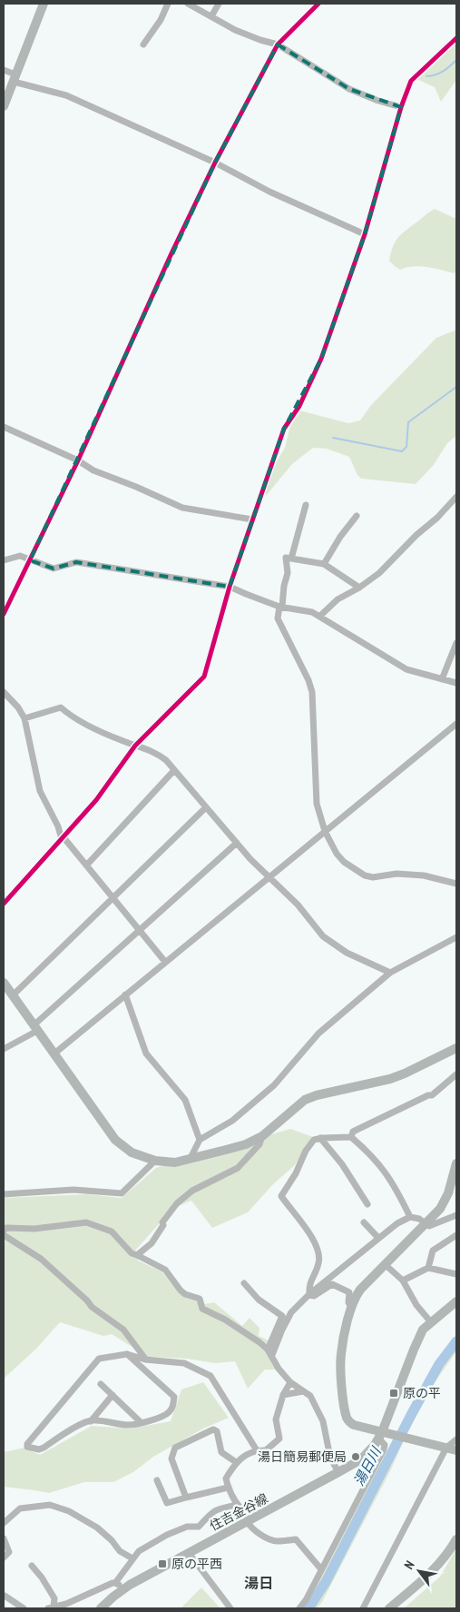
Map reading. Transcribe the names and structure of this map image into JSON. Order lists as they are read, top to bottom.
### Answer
{
  "streets": {
    "street": ["住吉金谷線"]
  },
  "districts": ["湯日"],
  "water": ["湯日川"],
  "places": {
    "transit": ["原の平", "原の平西"],
    "other": ["湯日簡易郵便局"]
  },
  "north": "top left"
}
